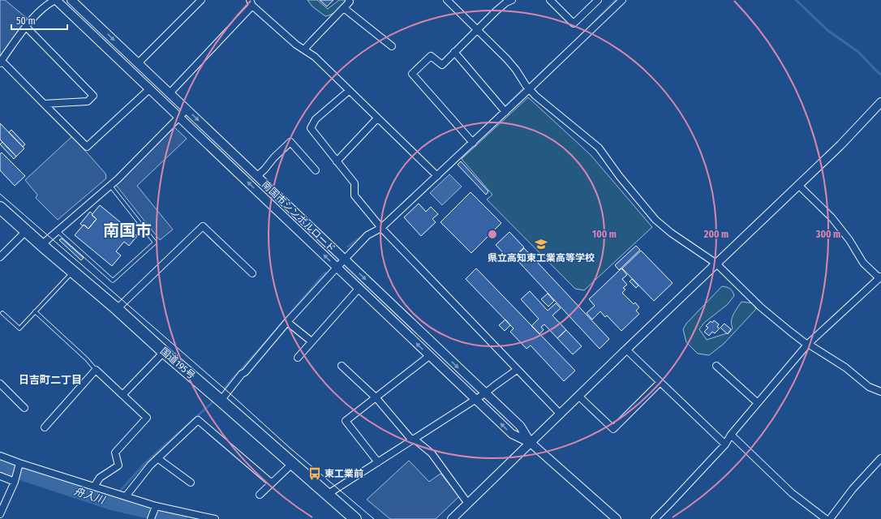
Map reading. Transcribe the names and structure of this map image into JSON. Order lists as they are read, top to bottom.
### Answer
{
  "streets": {
    "highway": ["国道195号"],
    "street": ["南国市シンボルロード"]
  },
  "districts": ["南国市", "日吉町二丁目"],
  "water": ["舟入川"],
  "places": {
    "school or university": ["県立高知東工業高等学校"],
    "bus stop": ["東工業前"]
  },
  "scale_bar": "50 m",
  "rings": ["100 m", "200 m", "300 m"]
}
